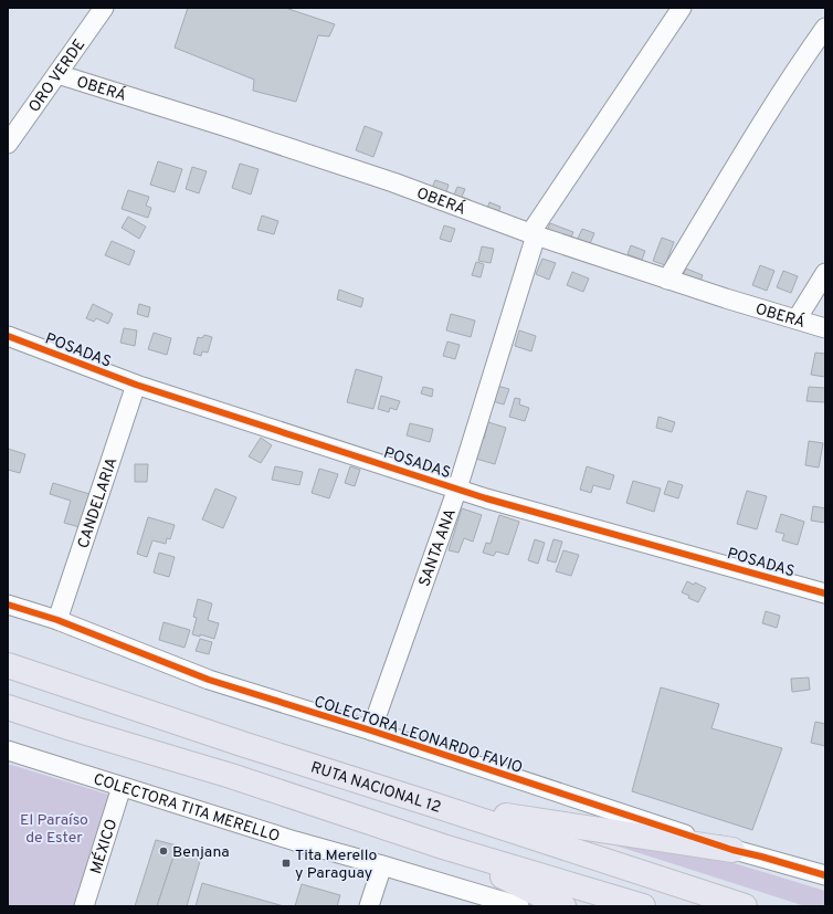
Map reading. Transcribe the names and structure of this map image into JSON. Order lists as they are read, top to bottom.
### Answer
{
  "streets": {
    "highway": ["RUTA NACIONAL 12"],
    "street": [
      "ORO VERDE",
      "OBERÁ",
      "POSADAS",
      "CANDELARIA",
      "SANTA ANA",
      "COLECTORA LEONARDO FAVIO",
      "COLECTORA TITA MERELLO",
      "MÉXICO"
    ]
  },
  "crossings": [
    ["ORO VERDE", "OBERÁ"],
    ["OBERÁ", "SANTA ANA"],
    ["POSADAS", "CANDELARIA"],
    ["POSADAS", "SANTA ANA"],
    ["CANDELARIA", "COLECTORA LEONARDO FAVIO"],
    ["SANTA ANA", "COLECTORA LEONARDO FAVIO"],
    ["COLECTORA TITA MERELLO", "MÉXICO"]
  ],
  "parks": ["El Paraíso de Ester"],
  "places": {
    "other": ["Benjana"],
    "transit": ["Tita Merello y Paraguay"]
  }
}
